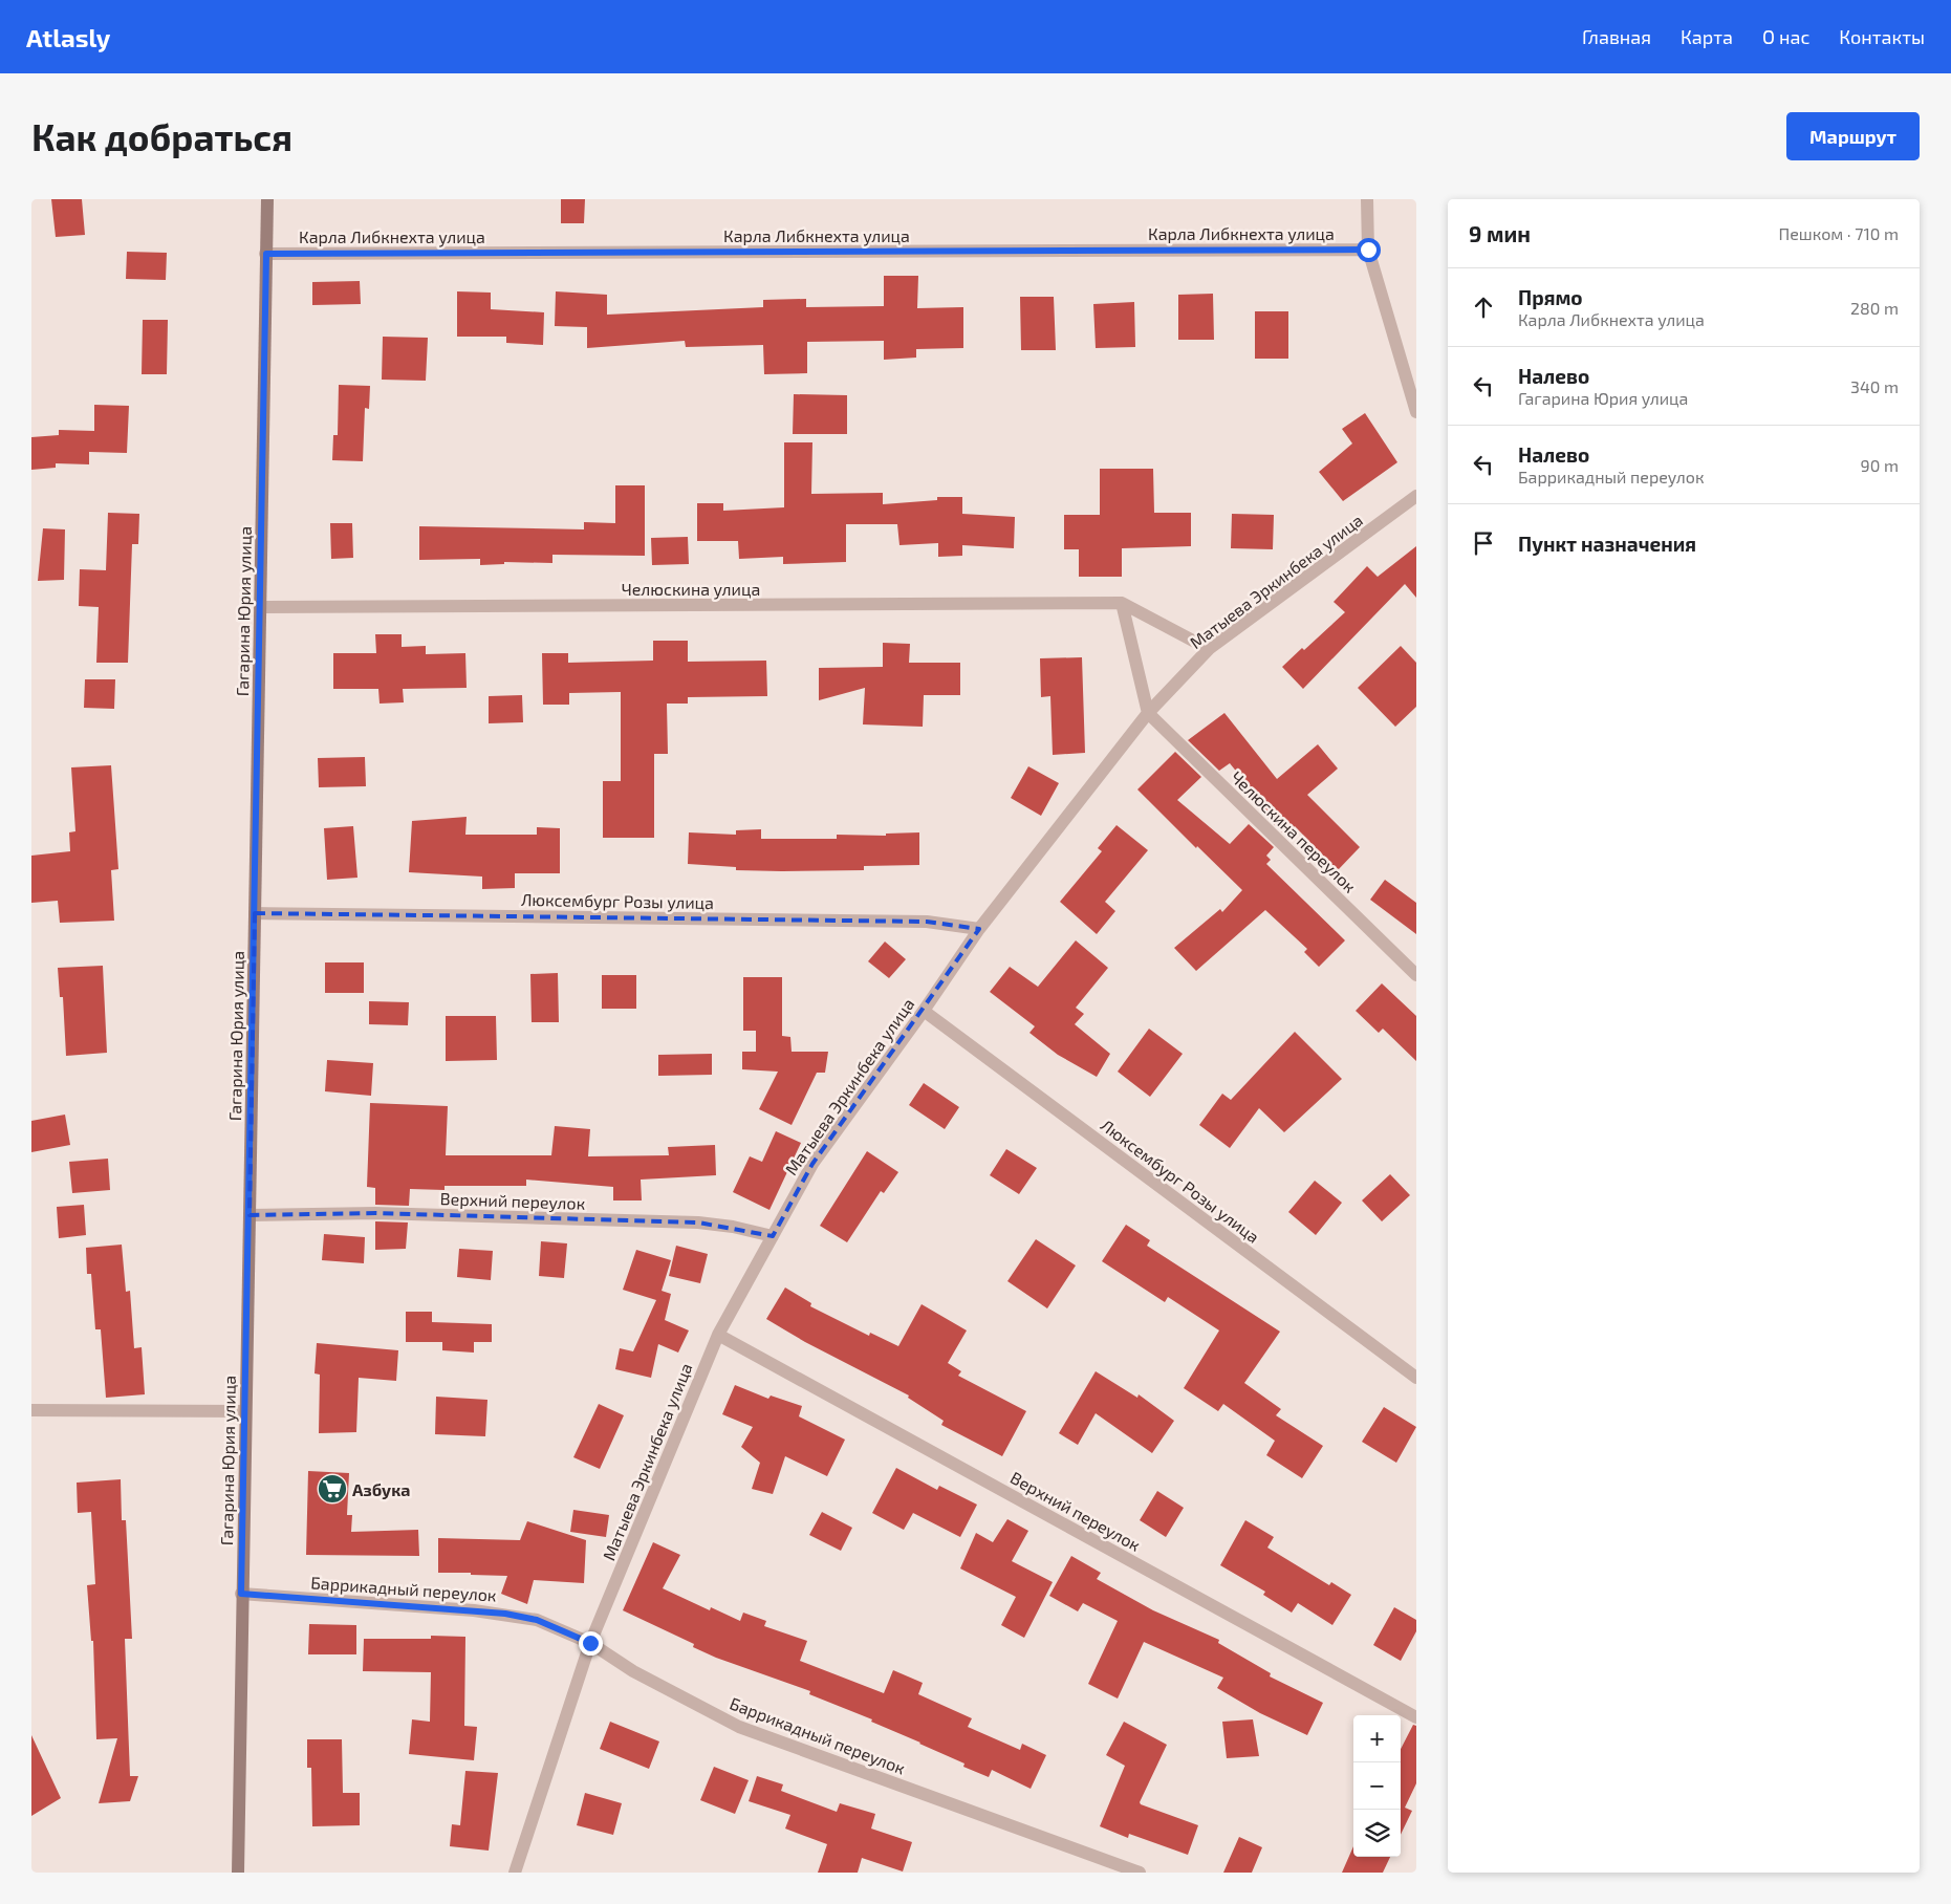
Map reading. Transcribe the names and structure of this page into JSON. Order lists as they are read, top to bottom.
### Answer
{
  "streets": {
    "main road": ["Гагарина Юрия улица"],
    "street": [
      "Карла Либкнехта улица",
      "Матыева Эркинбека улица",
      "Челюскина улица",
      "Челюскина переулок",
      "Люксембург Розы улица",
      "Верхний переулок",
      "Баррикадный переулок"
    ]
  },
  "crossings": [
    ["Карла Либкнехта улица", "Гагарина Юрия улица"],
    ["Матыева Эркинбека улица", "Челюскина улица"],
    ["Матыева Эркинбека улица", "Челюскина переулок"],
    ["Матыева Эркинбека улица", "Люксембург Розы улица"],
    ["Матыева Эркинбека улица", "Верхний переулок"],
    ["Матыева Эркинбека улица", "Баррикадный переулок"],
    ["Челюскина улица", "Гагарина Юрия улица"],
    ["Гагарина Юрия улица", "Люксембург Розы улица"],
    ["Гагарина Юрия улица", "Верхний переулок"],
    ["Гагарина Юрия улица", "Баррикадный переулок"]
  ],
  "places": {
    "supermarket": ["Азбука"]
  },
  "page": {
    "header": "Atlasly",
    "nav": [
      "Главная",
      "Карта",
      "О нас",
      "Контакты"
    ],
    "buttons": "Маршрут",
    "title": "Как добраться",
    "heading": ["9 мин", "Пешком · 710 m"],
    "list": [
      ["Прямо", "Карла Либкнехта улица", "280 m"],
      ["Налево", "Гагарина Юрия улица", "340 m"],
      ["Налево", "Баррикадный переулок", "90 m"],
      "Пункт назначения"
    ],
    "map_buttons": ["+", "−"]
  }
}
